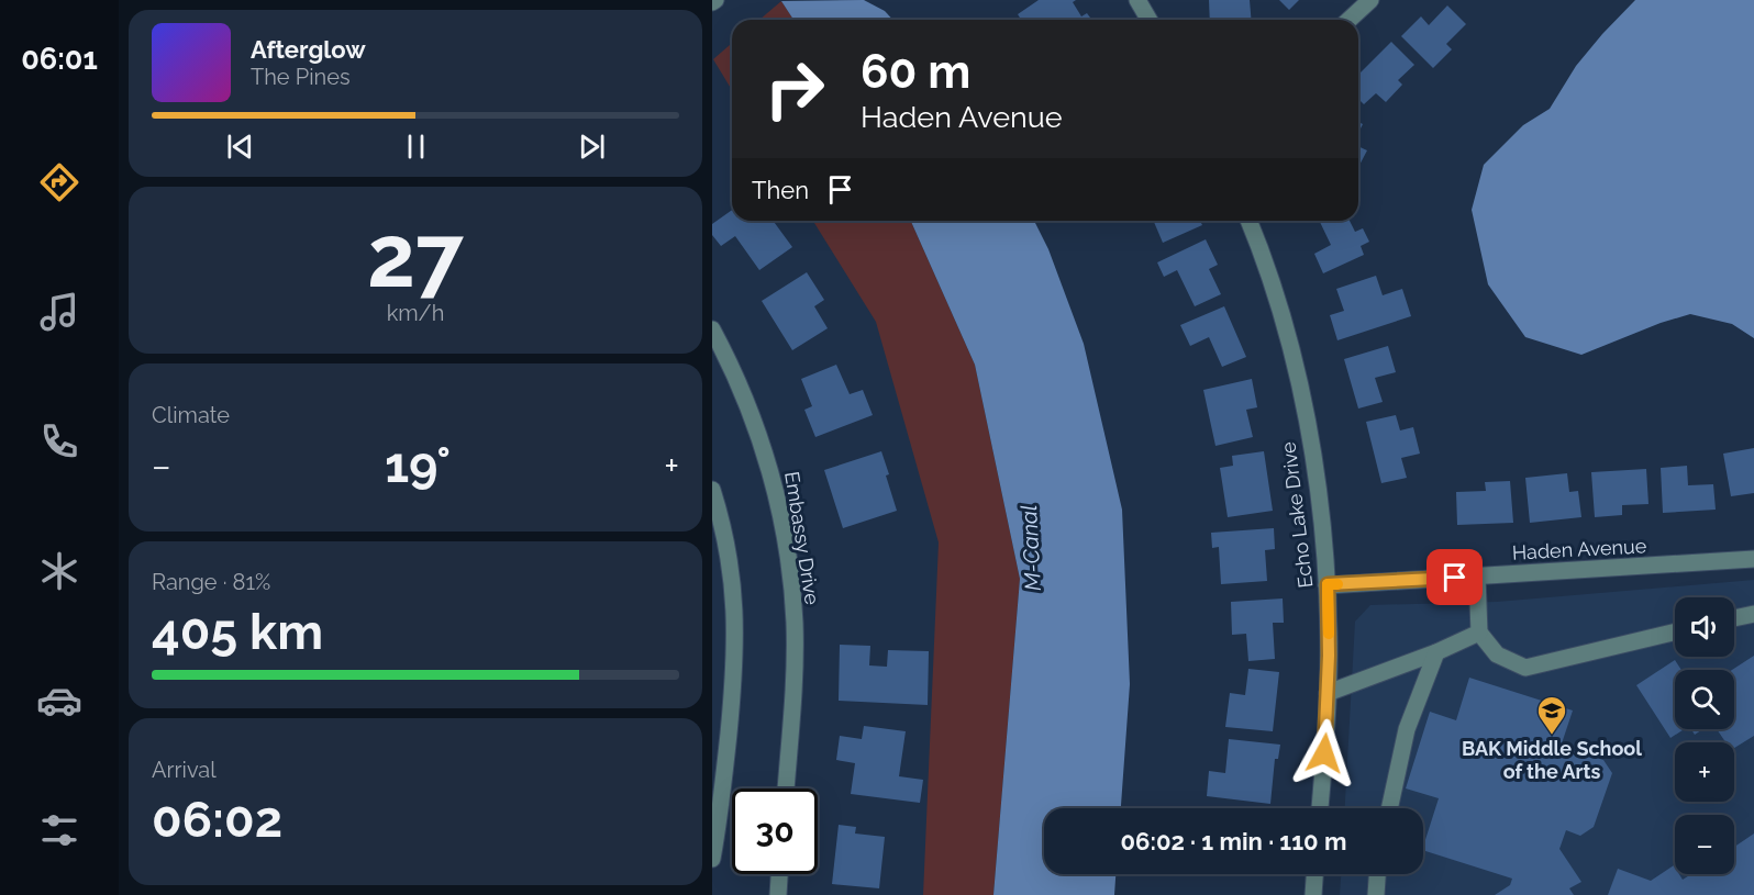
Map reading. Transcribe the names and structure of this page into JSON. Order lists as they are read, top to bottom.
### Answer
{
  "streets": {
    "street": ["Echo Lake Drive", "Embassy Drive", "Haden Avenue"]
  },
  "crossings": [
    ["Echo Lake Drive", "Haden Avenue"]
  ],
  "water": ["M-Canal"],
  "places": {
    "school or university": ["BAK Middle School of the Arts"]
  },
  "page": {
    "tabs": "06:01",
    "turn": ["60 m", "Haden Avenue"],
    "song": ["Afterglow", "The Pines"],
    "then": "Then",
    "tile": [
      ["27", "km/h"],
      "Climate",
      ["Range · 81%", "405 km"],
      ["Arrival", "06:02"]
    ],
    "heat": ["−", "19°", "+"],
    "map_buttons": ["+", "−"],
    "limit": "30",
    "trip": "06:02 · 1 min · 110 m"
  }
}
